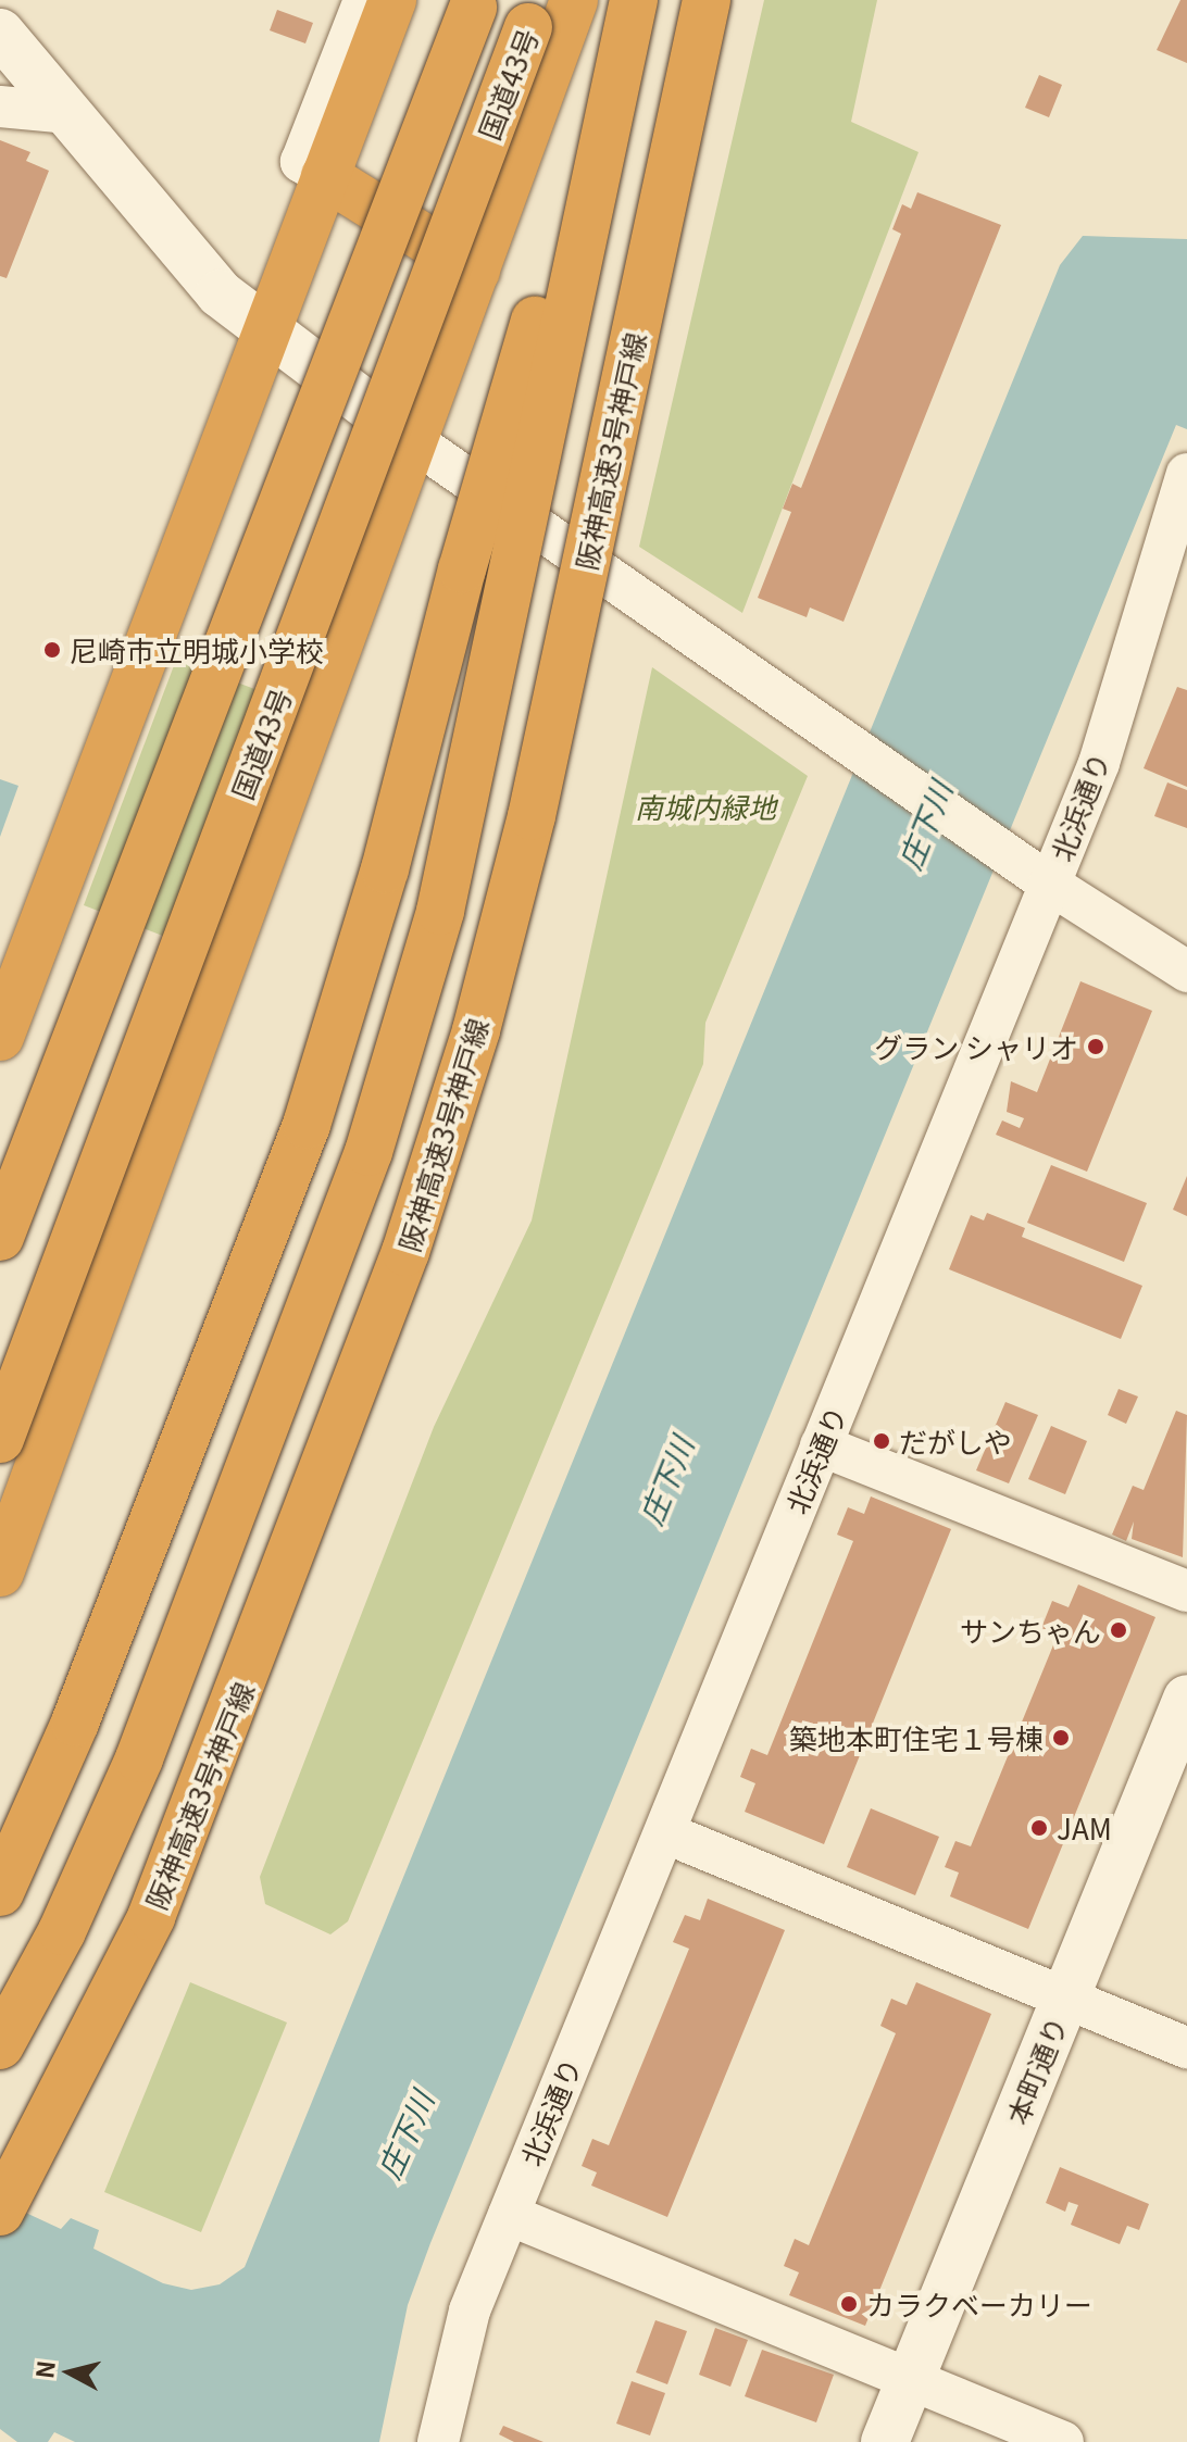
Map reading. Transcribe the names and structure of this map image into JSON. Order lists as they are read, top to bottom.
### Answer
{
  "streets": {
    "highway": ["国道43号", "阪神高速3号神戸線"],
    "street": ["北浜通り", "本町通り"]
  },
  "water": ["庄下川"],
  "parks": ["南城内緑地"],
  "places": [
    "尼崎市立明城小学校",
    "グラン シャリオ",
    "だがしや",
    "サンちゃん",
    "築地本町住宅１号棟",
    "JAM",
    "カラクベーカリー"
  ],
  "north": "left"
}
